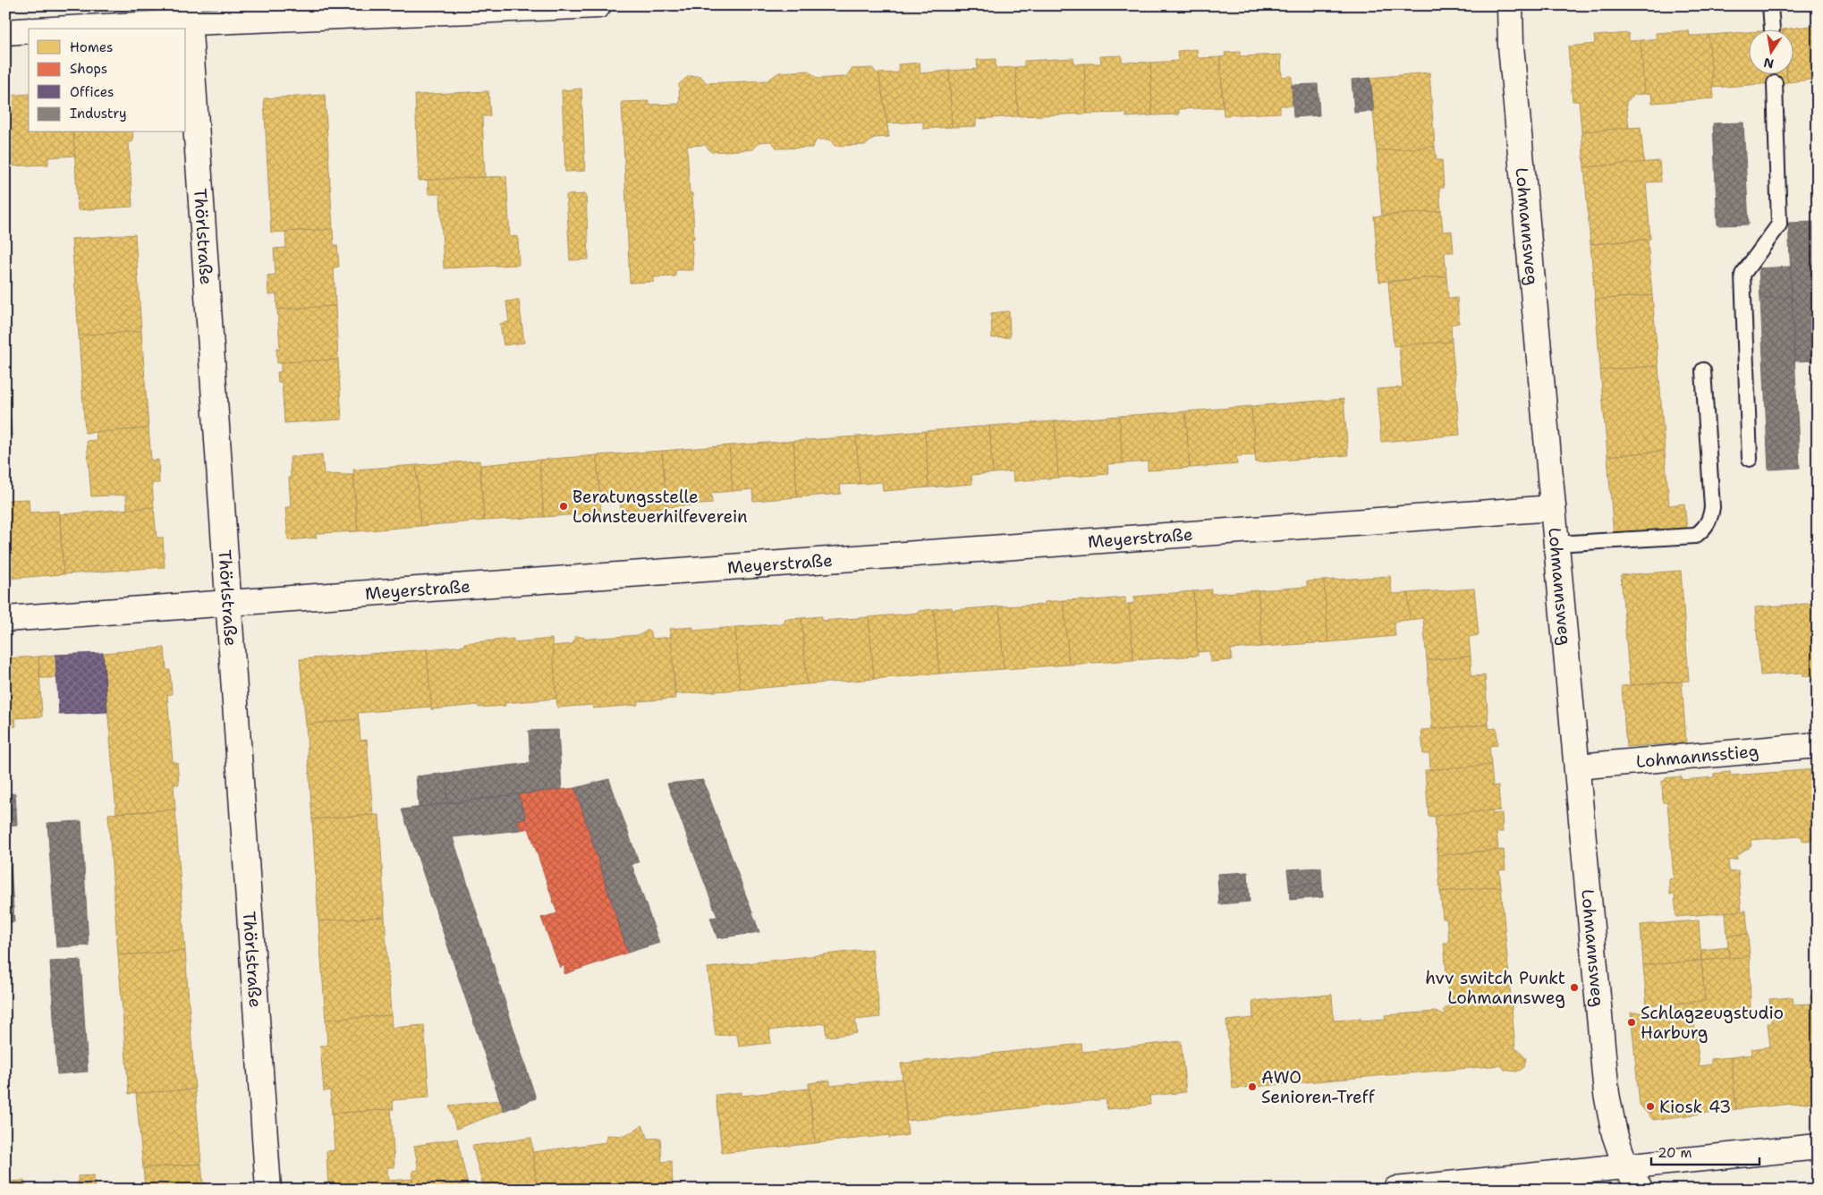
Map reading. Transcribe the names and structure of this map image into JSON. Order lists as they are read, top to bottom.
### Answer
{
  "streets": {
    "street": [
      "Lohmannsweg",
      "Thörlstraße",
      "Meyerstraße",
      "Lohmannsstieg"
    ]
  },
  "crossings": [
    ["Lohmannsweg", "Meyerstraße"],
    ["Lohmannsweg", "Lohmannsstieg"],
    ["Thörlstraße", "Meyerstraße"]
  ],
  "places": [
    "Beratungsstelle Lohnsteuerhilfeverein",
    "hvv switch Punkt Lohmannsweg",
    "Schlagzeugstudio Harburg",
    "AWO Senioren-Treff",
    "Kiosk 43"
  ],
  "legend": [
    "Homes",
    "Shops",
    "Offices",
    "Industry"
  ],
  "scale_bar": "20 m",
  "north": "bottom"
}
